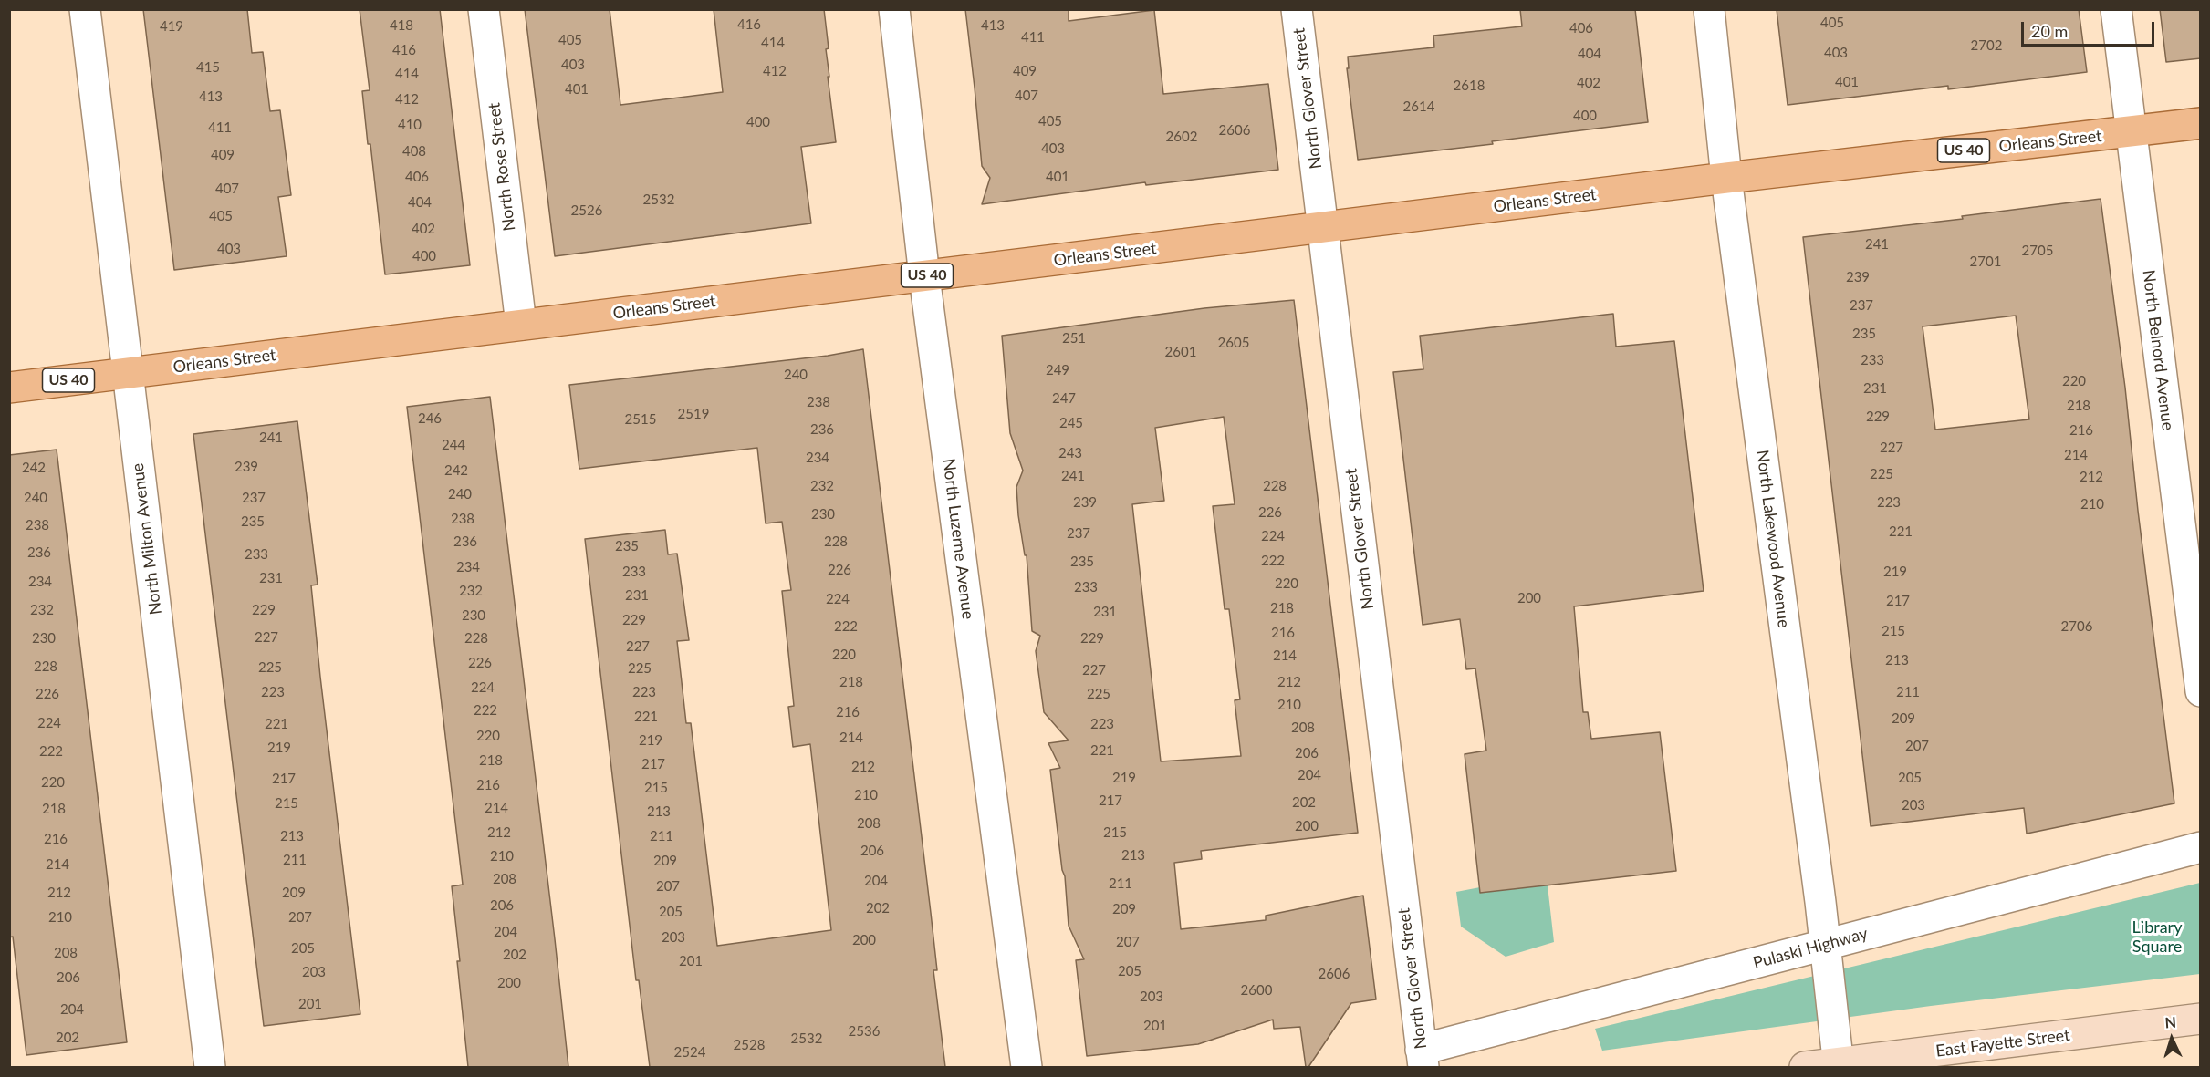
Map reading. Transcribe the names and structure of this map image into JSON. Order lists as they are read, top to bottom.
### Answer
{
  "streets": {
    "main road": ["Orleans Street", "US 40", "East Fayette Street"],
    "street": [
      "North Glover Street",
      "North Rose Street",
      "North Belnord Avenue",
      "North Milton Avenue",
      "North Luzerne Avenue",
      "North Lakewood Avenue",
      "Pulaski Highway"
    ]
  },
  "crossings": [
    ["North Glover Street", "Orleans Street"],
    ["North Glover Street", "Pulaski Highway"],
    ["Orleans Street", "North Rose Street"],
    ["Orleans Street", "North Belnord Avenue"],
    ["Orleans Street", "North Milton Avenue"],
    ["Orleans Street", "North Luzerne Avenue"],
    ["Orleans Street", "North Lakewood Avenue"],
    ["North Lakewood Avenue", "Pulaski Highway"],
    ["North Lakewood Avenue", "East Fayette Street"]
  ],
  "parks": ["Library Square"],
  "house_numbers": [
    "405",
    "416",
    "418",
    "413",
    "419",
    "406",
    "411",
    "405",
    "414",
    "2702",
    "416",
    "403",
    "404",
    "403",
    "415",
    "412",
    "409",
    "414",
    "401",
    "402",
    "2618",
    "401",
    "407",
    "413",
    "412",
    "2614",
    "400",
    "405",
    "400",
    "410",
    "411",
    "2606",
    "2602",
    "403",
    "408",
    "409",
    "406",
    "401",
    "407",
    "2532",
    "404",
    "2526",
    "405",
    "402",
    "241",
    "403",
    "2705",
    "400",
    "2701",
    "239",
    "237",
    "235",
    "251",
    "2605",
    "2601",
    "233",
    "249",
    "240",
    "220",
    "231",
    "247",
    "238",
    "218",
    "2519",
    "229",
    "246",
    "2515",
    "245",
    "236",
    "216",
    "241",
    "244",
    "227",
    "243",
    "214",
    "234",
    "239",
    "242",
    "242",
    "225",
    "241",
    "212",
    "232",
    "228",
    "240",
    "240",
    "237",
    "239",
    "223",
    "210",
    "226",
    "230",
    "238",
    "235",
    "238",
    "221",
    "237",
    "224",
    "236",
    "228",
    "235",
    "236",
    "233",
    "222",
    "235",
    "234",
    "226",
    "233",
    "219",
    "231",
    "234",
    "220",
    "233",
    "232",
    "231",
    "200",
    "224",
    "217",
    "218",
    "232",
    "229",
    "231",
    "230",
    "229",
    "222",
    "2706",
    "215",
    "216",
    "227",
    "230",
    "228",
    "229",
    "227",
    "220",
    "214",
    "213",
    "226",
    "228",
    "225",
    "225",
    "227",
    "218",
    "212",
    "224",
    "223",
    "223",
    "211",
    "226",
    "225",
    "210",
    "222",
    "216",
    "221",
    "209",
    "224",
    "221",
    "223",
    "208",
    "220",
    "214",
    "219",
    "207",
    "219",
    "221",
    "222",
    "206",
    "218",
    "217",
    "212",
    "204",
    "219",
    "205",
    "217",
    "220",
    "216",
    "215",
    "210",
    "217",
    "202",
    "215",
    "203",
    "214",
    "218",
    "213",
    "208",
    "200",
    "212",
    "215",
    "213",
    "211",
    "216",
    "206",
    "213",
    "210",
    "211",
    "209",
    "214",
    "208",
    "204",
    "211",
    "207",
    "212",
    "209",
    "206",
    "202",
    "209",
    "205",
    "210",
    "207",
    "204",
    "203",
    "200",
    "207",
    "205",
    "208",
    "202",
    "201",
    "205",
    "203",
    "2606",
    "206",
    "200",
    "2600",
    "203",
    "201",
    "204",
    "201",
    "2536",
    "202",
    "2532",
    "2528",
    "2524"
  ],
  "scale_bar": "20 m",
  "north": "top"
}
